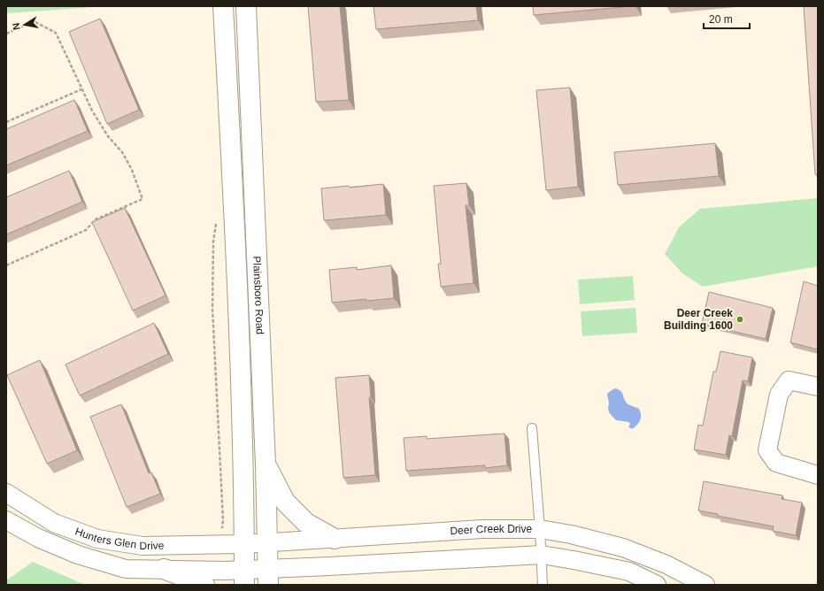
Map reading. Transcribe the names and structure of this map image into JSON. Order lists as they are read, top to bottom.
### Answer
{
  "streets": {
    "street": ["Plainsboro Road", "Deer Creek Drive", "Hunters Glen Drive"]
  },
  "crossings": [
    ["Plainsboro Road", "Deer Creek Drive"],
    ["Plainsboro Road", "Hunters Glen Drive"],
    ["Deer Creek Drive", "Hunters Glen Drive"]
  ],
  "places": ["Deer Creek Building 1600"],
  "scale_bar": "20 m",
  "north": "left"
}
